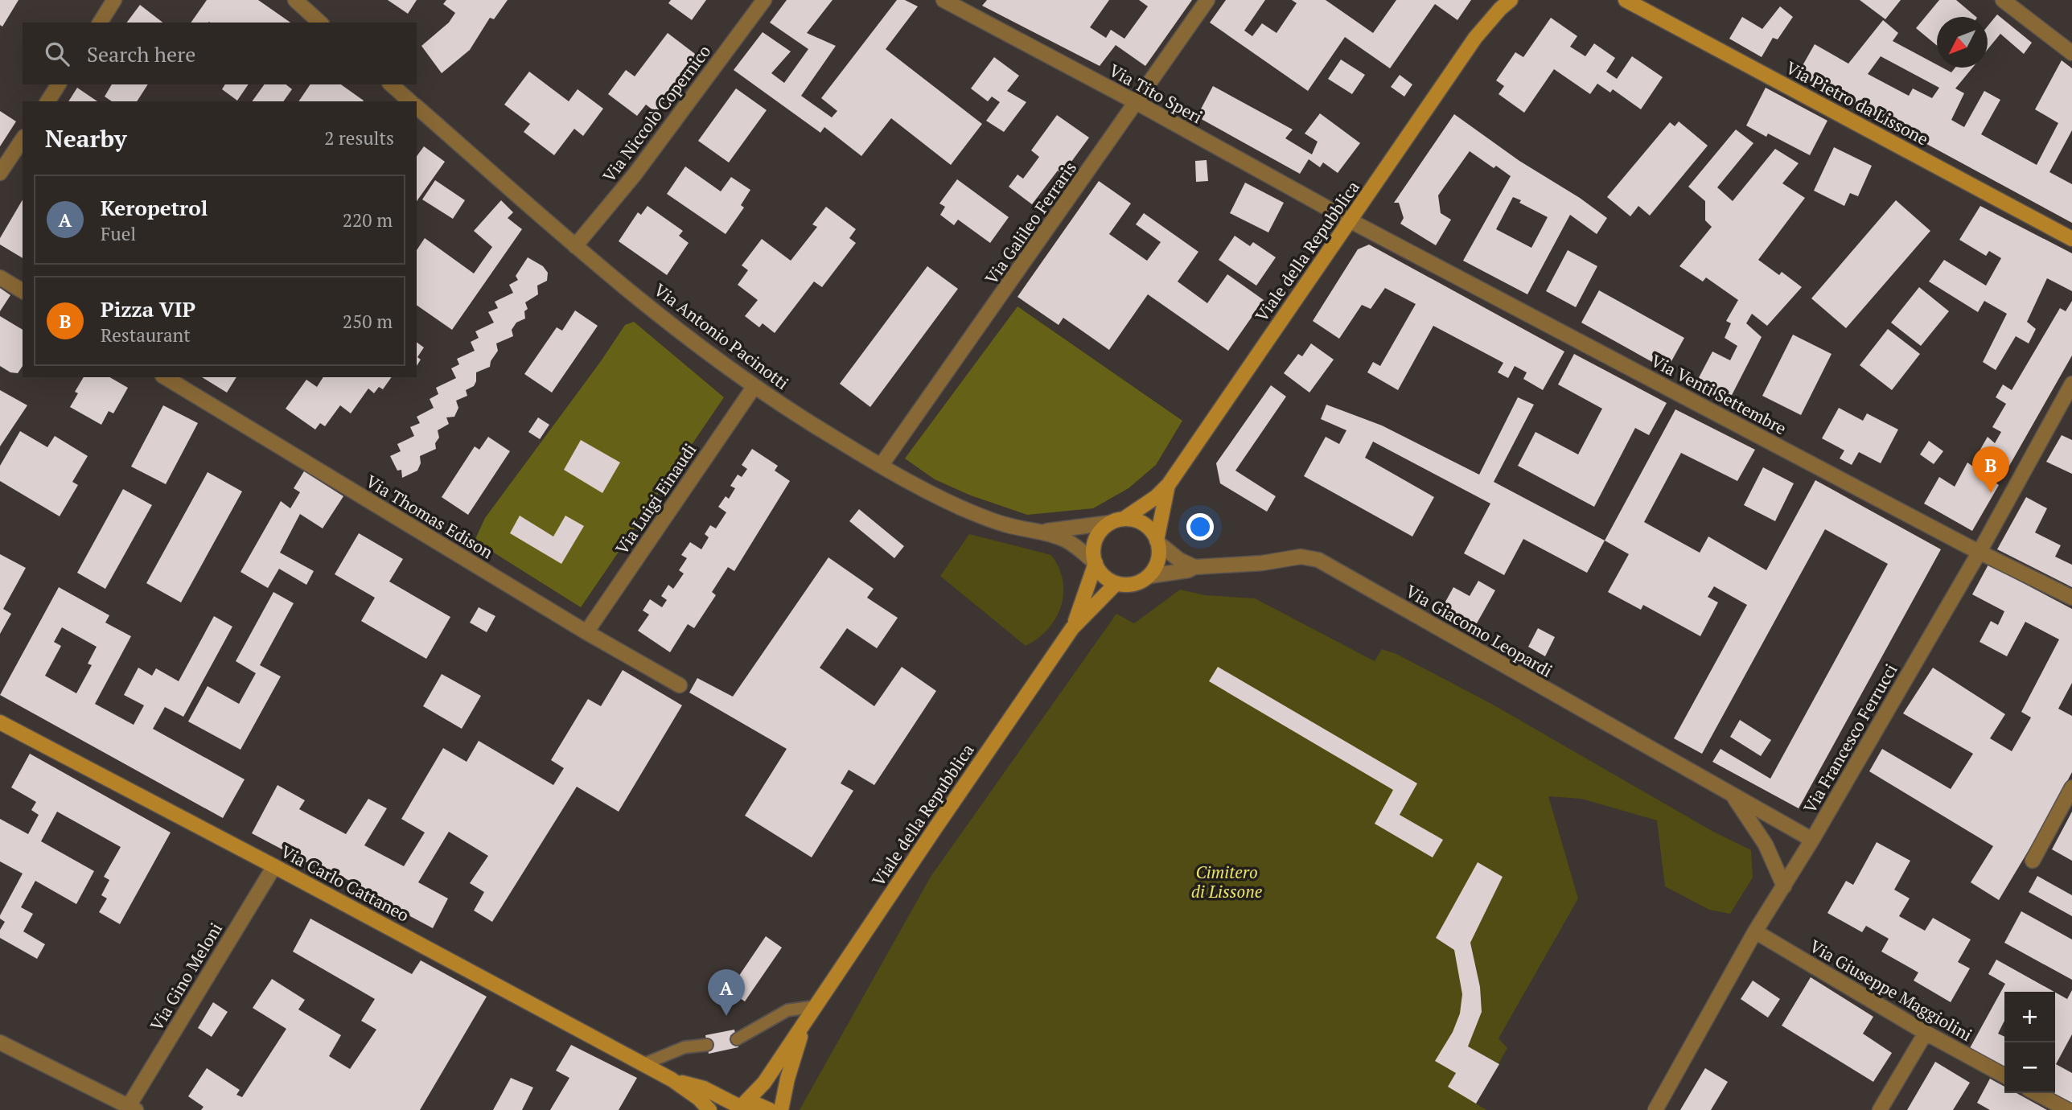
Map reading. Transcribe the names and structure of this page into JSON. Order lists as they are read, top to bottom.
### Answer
{
  "streets": {
    "street": [
      "Via Tito Speri",
      "Via Pietro da Lissone",
      "Via Niccolò Copernico",
      "Via Galileo Ferraris",
      "Viale della Repubblica",
      "Via Antonio Pacinotti",
      "Via Venti Settembre",
      "Via Luigi Einaudi",
      "Via Thomas Edison",
      "Via Giacomo Leopardi",
      "Via Francesco Ferrucci",
      "Via Carlo Cattaneo",
      "Via Gino Meloni",
      "Via Giuseppe Maggiolini"
    ]
  },
  "crossings": [
    ["Via Tito Speri", "Via Galileo Ferraris"],
    ["Via Tito Speri", "Viale della Repubblica"],
    ["Via Tito Speri", "Via Venti Settembre"],
    ["Via Niccolò Copernico", "Via Antonio Pacinotti"],
    ["Via Galileo Ferraris", "Via Antonio Pacinotti"],
    ["Viale della Repubblica", "Via Antonio Pacinotti"],
    ["Viale della Repubblica", "Via Venti Settembre"],
    ["Viale della Repubblica", "Via Giacomo Leopardi"],
    ["Viale della Repubblica", "Via Carlo Cattaneo"],
    ["Via Antonio Pacinotti", "Via Luigi Einaudi"],
    ["Via Antonio Pacinotti", "Via Giacomo Leopardi"],
    ["Via Venti Settembre", "Via Francesco Ferrucci"],
    ["Via Luigi Einaudi", "Via Thomas Edison"],
    ["Via Giacomo Leopardi", "Via Francesco Ferrucci"],
    ["Via Francesco Ferrucci", "Via Giuseppe Maggiolini"],
    ["Via Carlo Cattaneo", "Via Gino Meloni"]
  ],
  "parks": ["Cimitero di Lissone"],
  "north": "bottom left",
  "page": {
    "search": "Search here",
    "heading": ["Nearby", "2 results"],
    "list": [
      {
        "mark": "A",
        "name": "Keropetrol",
        "note": "Fuel",
        "value": "220 m"
      },
      {
        "mark": "B",
        "name": "Pizza VIP",
        "note": "Restaurant",
        "value": "250 m"
      }
    ],
    "pins": ["B", "A"],
    "map_buttons": ["+", "−"]
  }
}
